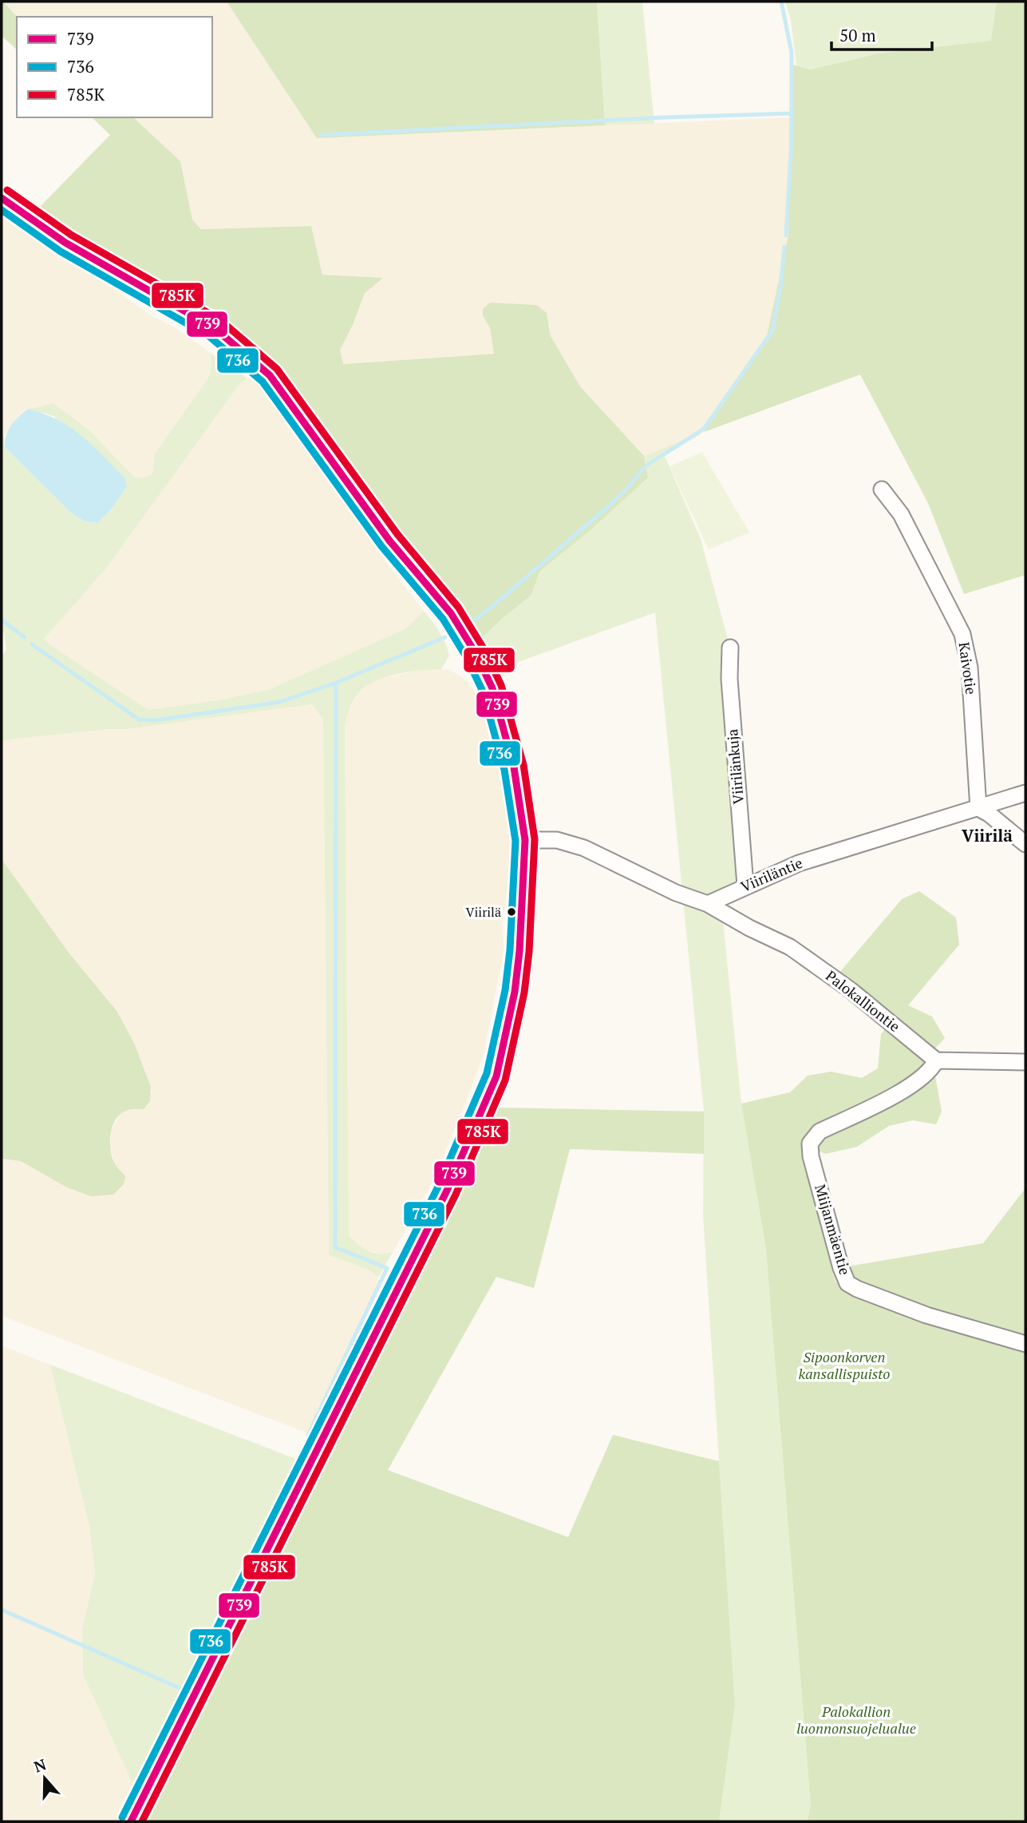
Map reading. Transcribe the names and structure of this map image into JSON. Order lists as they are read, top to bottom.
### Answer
{
  "streets": {
    "street": [
      "Kaivotie",
      "Viirilänkuja",
      "Viiriläntie",
      "Palokalliontie",
      "Miijanmäentie"
    ]
  },
  "crossings": [
    ["Kaivotie", "Viiriläntie"],
    ["Viirilänkuja", "Viiriläntie"],
    ["Viiriläntie", "Palokalliontie"],
    ["Palokalliontie", "Miijanmäentie"]
  ],
  "districts": ["Viirilä"],
  "parks": ["Sipoonkorven kansallispuisto", "Palokallion luonnonsuojelualue"],
  "places": ["Viirilä"],
  "lines": ["transit line 785K", "transit line 739", "transit line 736"],
  "legend": ["739", "736", "785K"],
  "scale_bar": "50 m",
  "north": "top"
}
